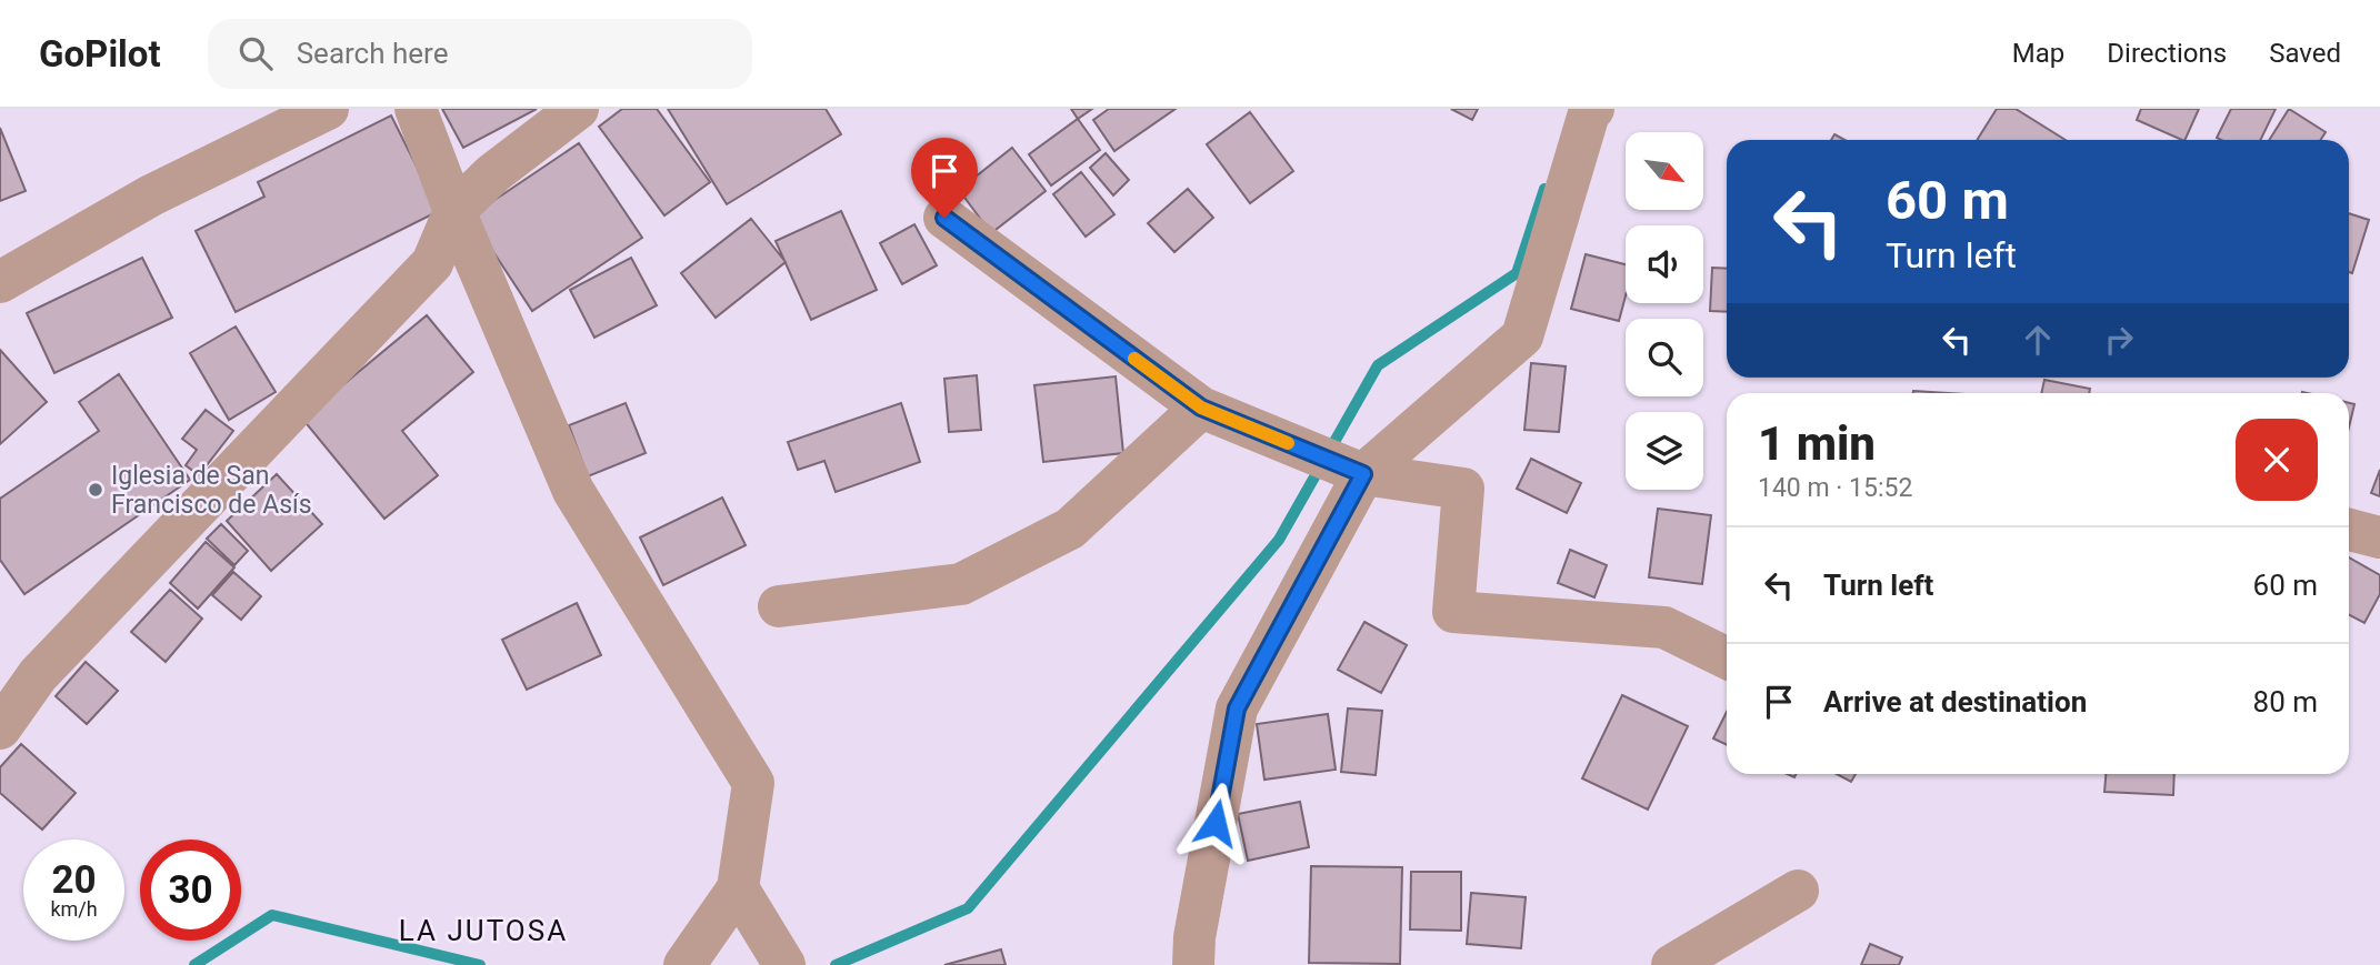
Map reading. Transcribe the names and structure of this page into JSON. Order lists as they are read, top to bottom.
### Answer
{
  "districts": ["LA JUTOSA"],
  "places": ["Iglesia de San Francisco de Asís"],
  "north": "bottom right",
  "page": {
    "header": "GoPilot",
    "search": "Search here",
    "nav": ["Map", "Directions", "Saved"],
    "turn": ["60 m", "Turn left"],
    "heading": ["1 min", "140 m · 15:52"],
    "list": [
      {
        "name": "Turn left",
        "value": "60 m"
      },
      {
        "name": "Arrive at destination",
        "value": "80 m"
      }
    ],
    "speed": "20 km/h",
    "limit": "30"
  }
}
